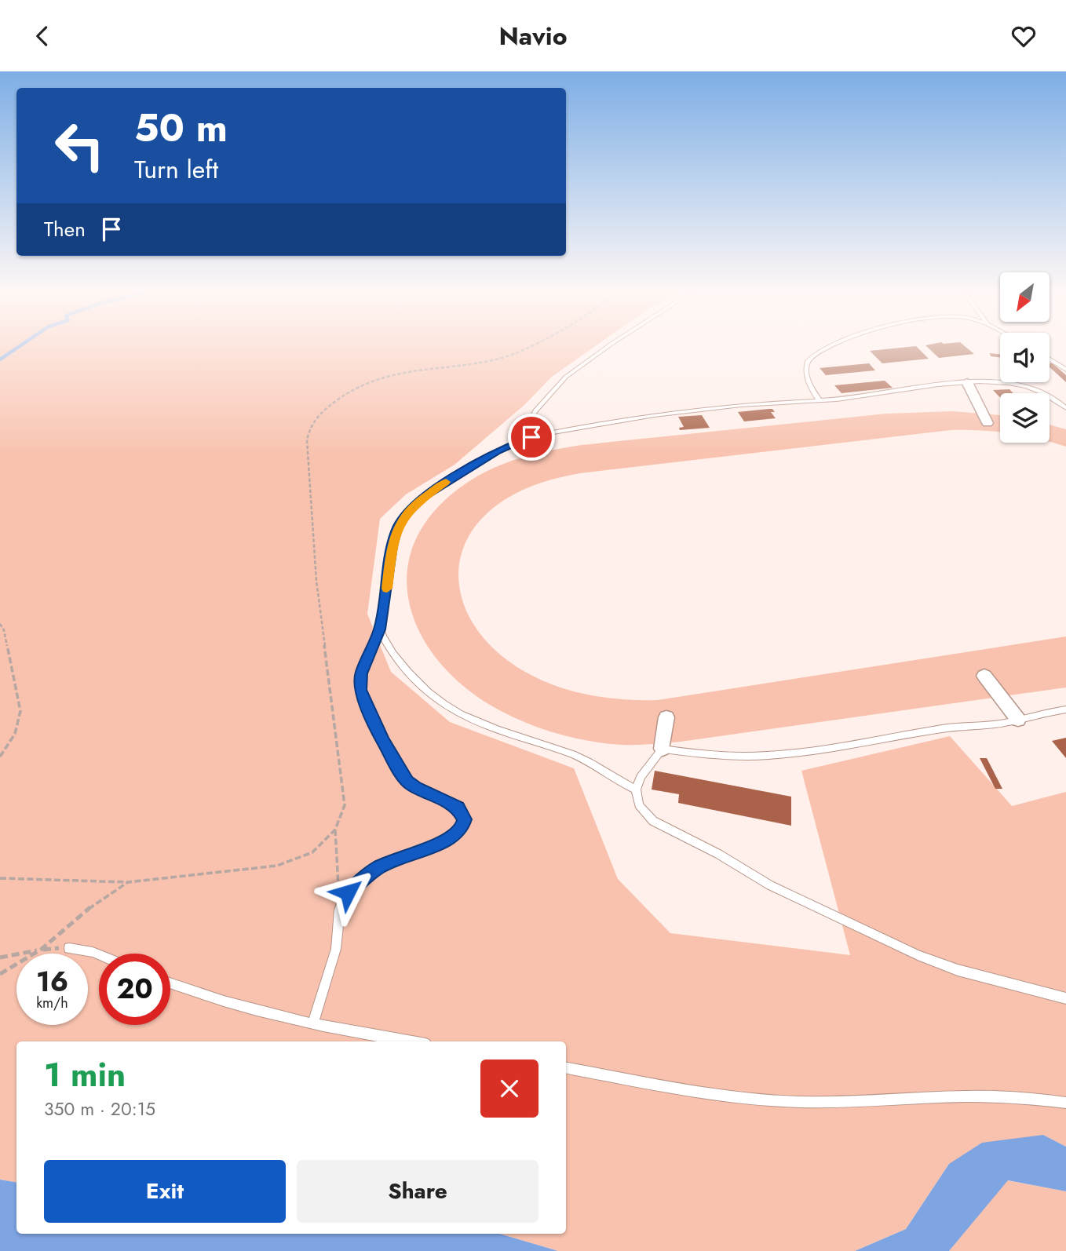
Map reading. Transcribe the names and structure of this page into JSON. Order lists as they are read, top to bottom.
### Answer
{
  "north": "bottom left",
  "page": {
    "header": "Navio",
    "turn": ["50 m", "Turn left"],
    "then": "Then",
    "speed": "16 km/h",
    "limit": "20",
    "heading": ["1 min", "350 m · 20:15"],
    "buttons": ["Exit", "Share"]
  }
}
